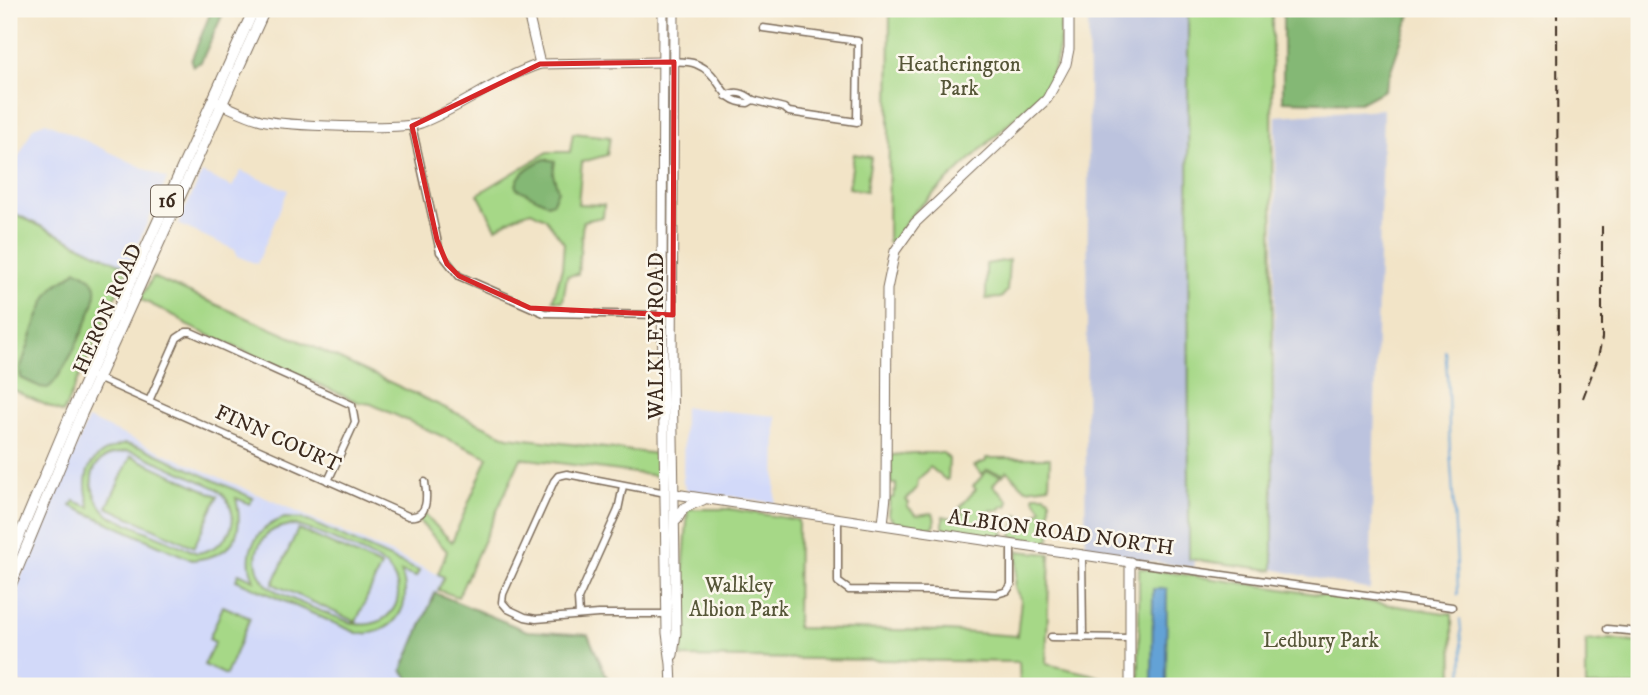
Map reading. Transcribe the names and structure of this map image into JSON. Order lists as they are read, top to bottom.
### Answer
{
  "streets": {
    "main road": ["16", "HERON ROAD"],
    "street": ["WALKLEY ROAD", "FINN COURT", "ALBION ROAD NORTH"]
  },
  "crossings": [
    ["HERON ROAD", "FINN COURT"],
    ["WALKLEY ROAD", "ALBION ROAD NORTH"]
  ],
  "parks": ["Heatherington Park", "Walkley Albion Park", "Ledbury Park"]
}
